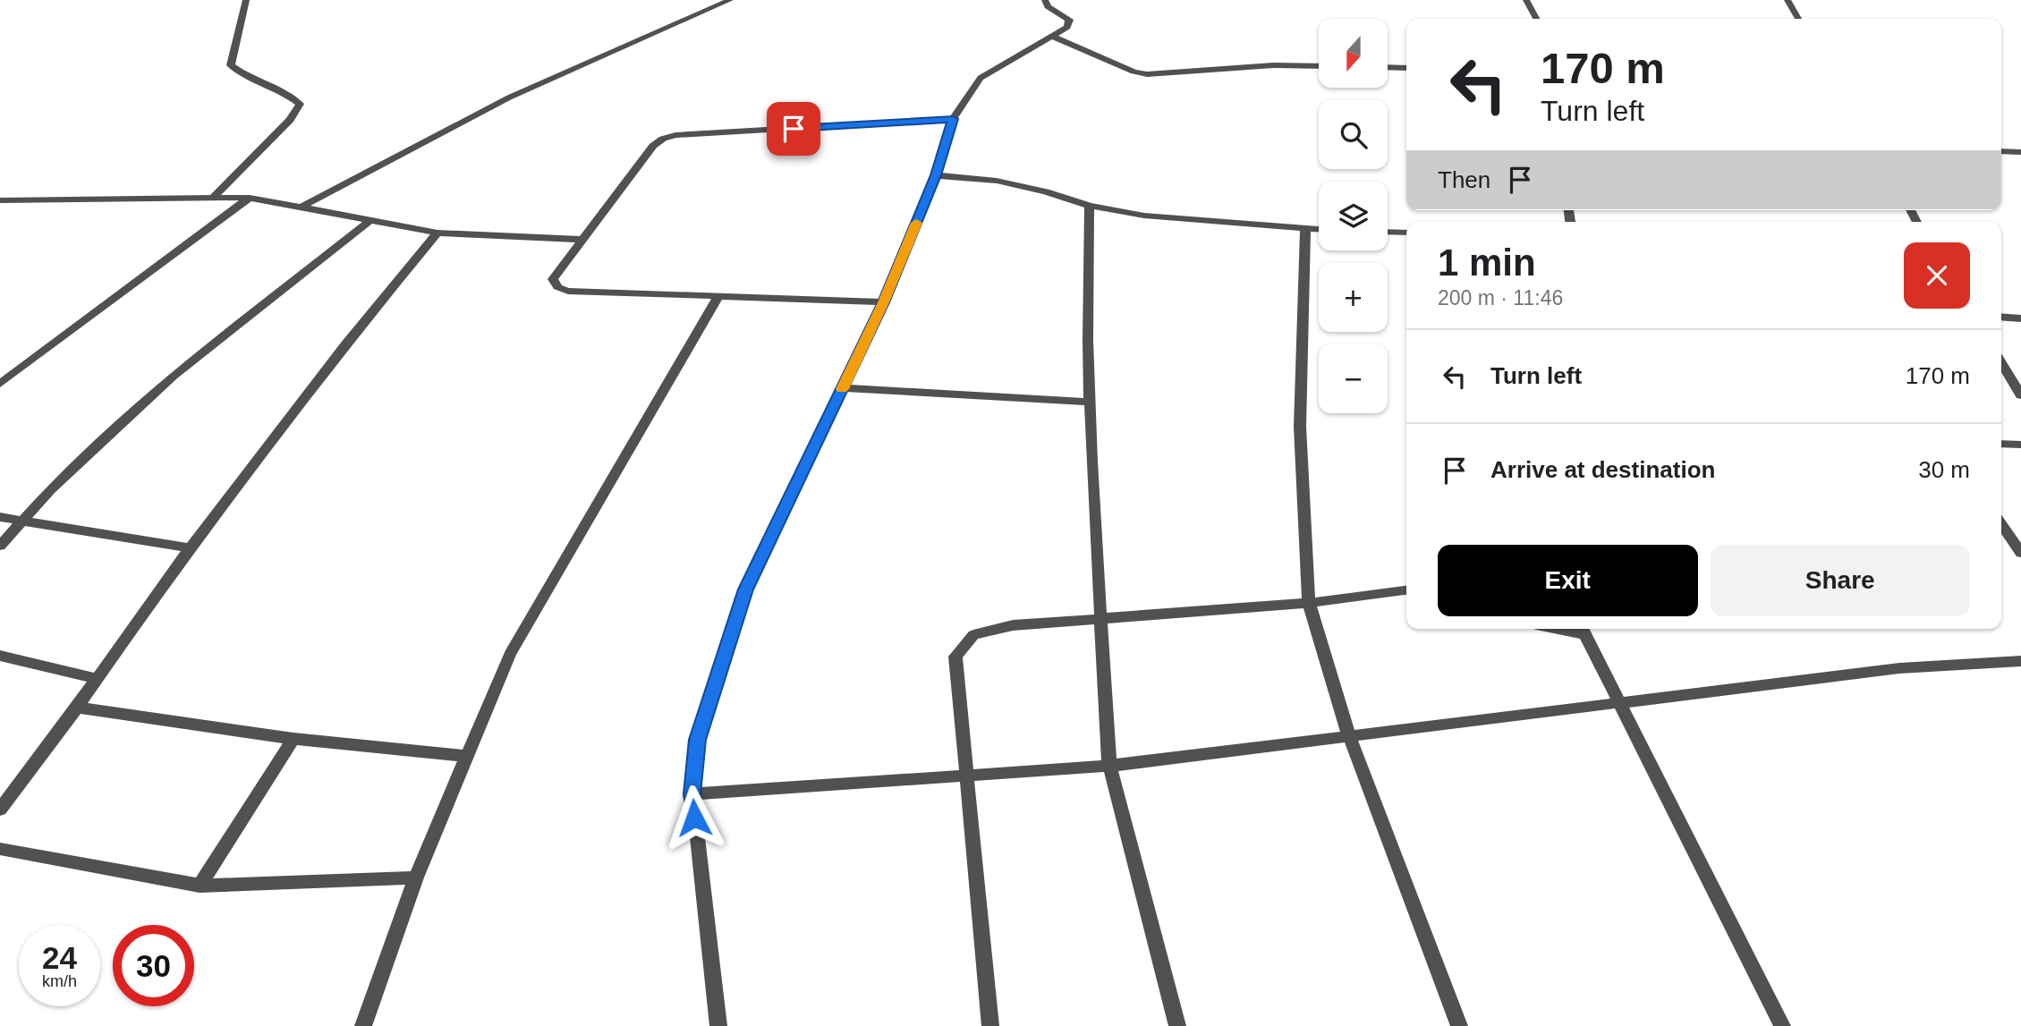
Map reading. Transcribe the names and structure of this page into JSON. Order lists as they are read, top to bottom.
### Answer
{
  "north": "bottom",
  "page": {
    "map_buttons": ["+", "−"],
    "turn": ["170 m", "Turn left"],
    "then": "Then",
    "heading": ["1 min", "200 m · 11:46"],
    "list": [
      {
        "name": "Turn left",
        "value": "170 m"
      },
      {
        "name": "Arrive at destination",
        "value": "30 m"
      }
    ],
    "buttons": ["Exit", "Share"],
    "speed": "24 km/h",
    "limit": "30"
  }
}
